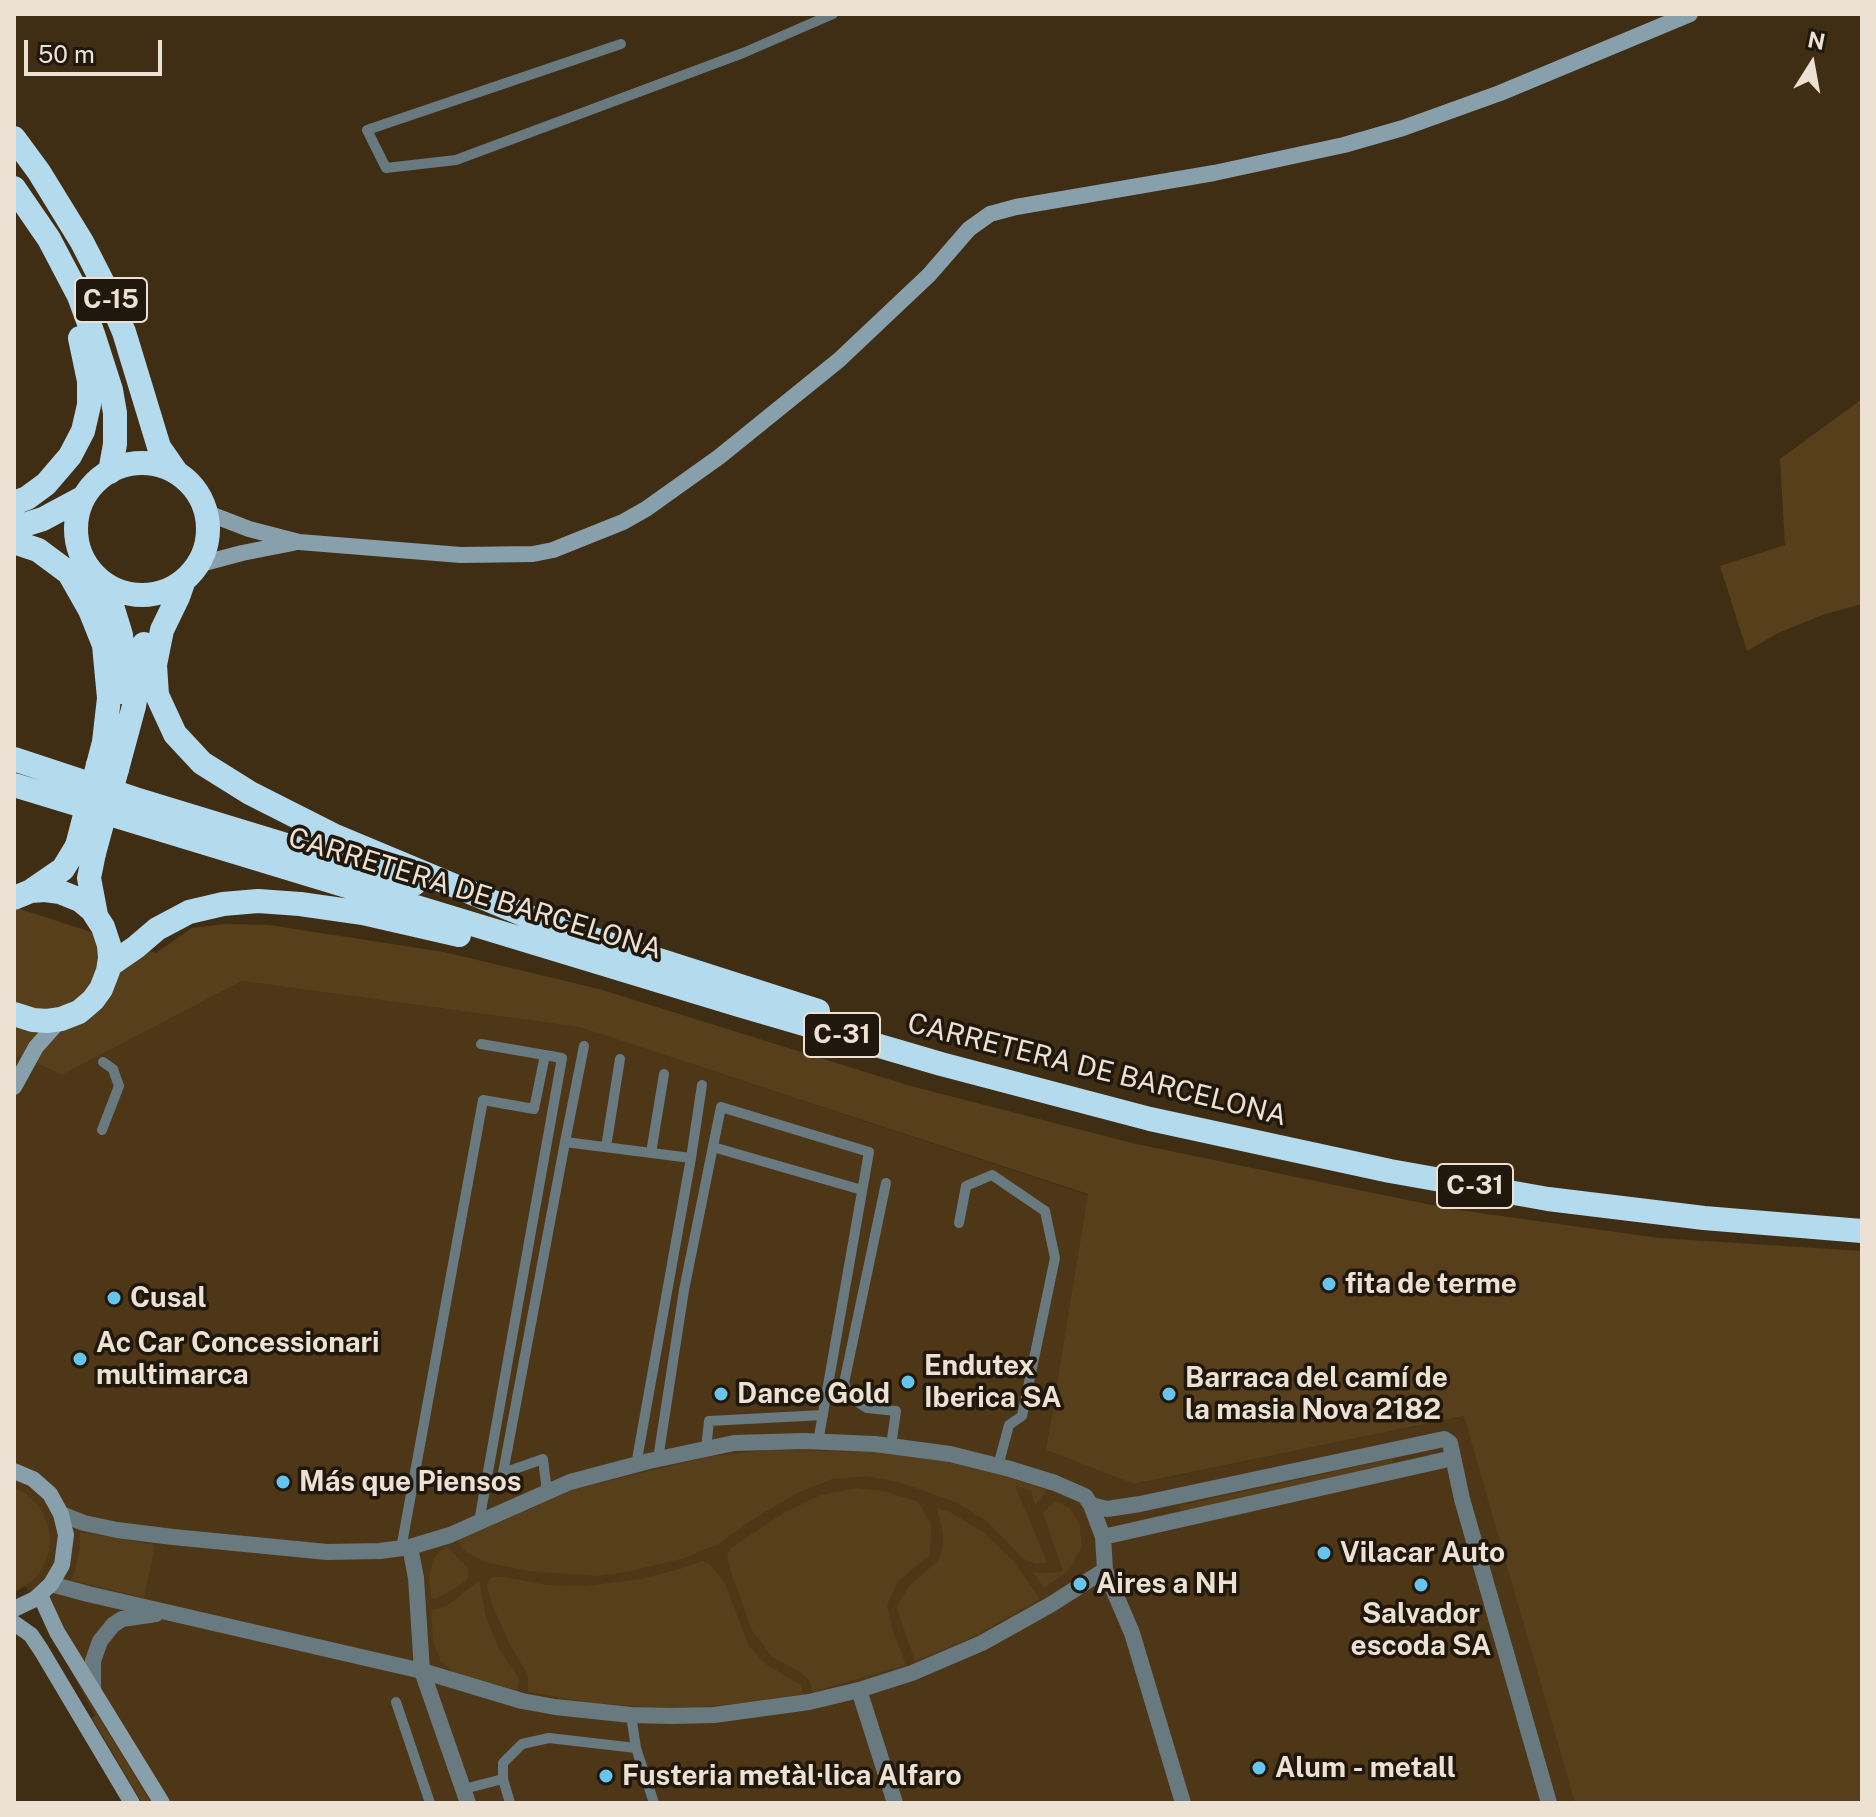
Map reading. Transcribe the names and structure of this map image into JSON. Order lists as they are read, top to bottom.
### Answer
{
  "streets": {
    "highway": ["C-15", "CARRETERA DE BARCELONA", "C-31"]
  },
  "places": [
    "fita de terme",
    "Cusal",
    "Ac Car Concessionari multimarca",
    "Endutex Iberica SA",
    "Dance Gold",
    "Barraca del camí de la masia Nova 2182",
    "Más que Piensos",
    "Vilacar Auto",
    "Aires a NH",
    "Salvador escoda SA",
    "Alum - metall",
    "Fusteria metàl·lica Alfaro"
  ],
  "scale_bar": "50 m",
  "north": "top"
}
